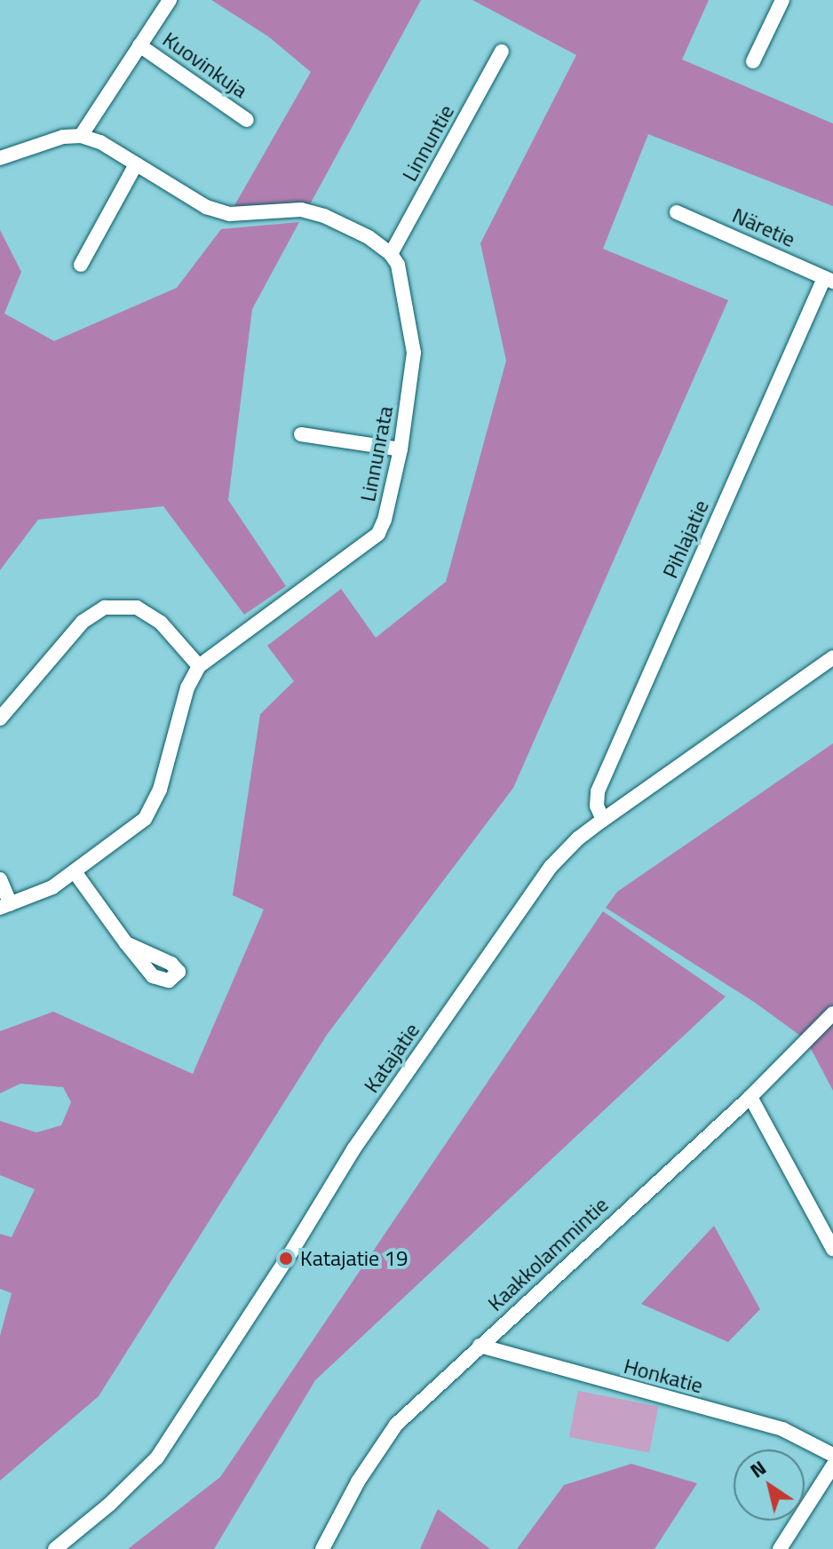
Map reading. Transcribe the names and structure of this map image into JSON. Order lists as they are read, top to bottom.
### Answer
{
  "streets": {
    "street": [
      "Kuovinkuja",
      "Linnuntie",
      "Näretie",
      "Linnunrata",
      "Pihlajatie",
      "Katajatie",
      "Kaakkolammintie",
      "Honkatie"
    ]
  },
  "crossings": [
    ["Linnuntie", "Linnunrata"],
    ["Näretie", "Pihlajatie"],
    ["Pihlajatie", "Katajatie"],
    ["Kaakkolammintie", "Honkatie"]
  ],
  "places": ["Katajatie 19"],
  "north": "top left"
}
